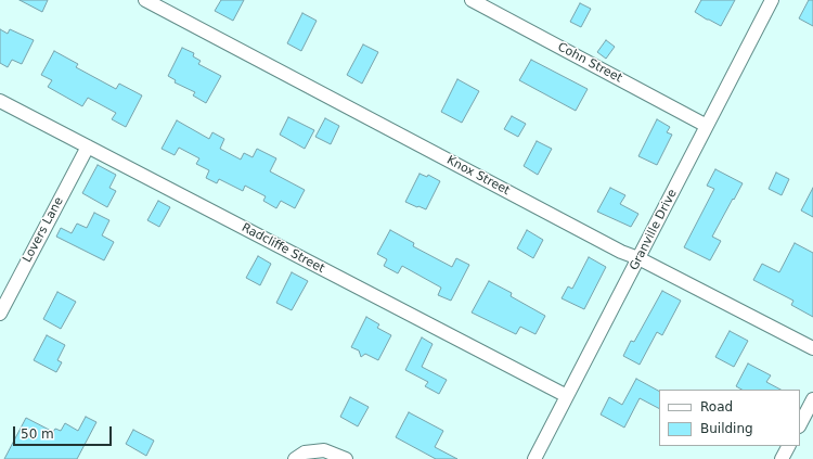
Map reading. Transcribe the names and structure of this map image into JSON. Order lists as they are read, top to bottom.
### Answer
{
  "streets": {
    "street": [
      "Cohn Street",
      "Knox Street",
      "Lovers Lane",
      "Granville Drive",
      "Radcliffe Street"
    ]
  },
  "crossings": [
    ["Cohn Street", "Granville Drive"],
    ["Knox Street", "Granville Drive"],
    ["Lovers Lane", "Radcliffe Street"],
    ["Granville Drive", "Radcliffe Street"]
  ],
  "legend": ["Road", "Building"],
  "scale_bar": "50 m"
}
